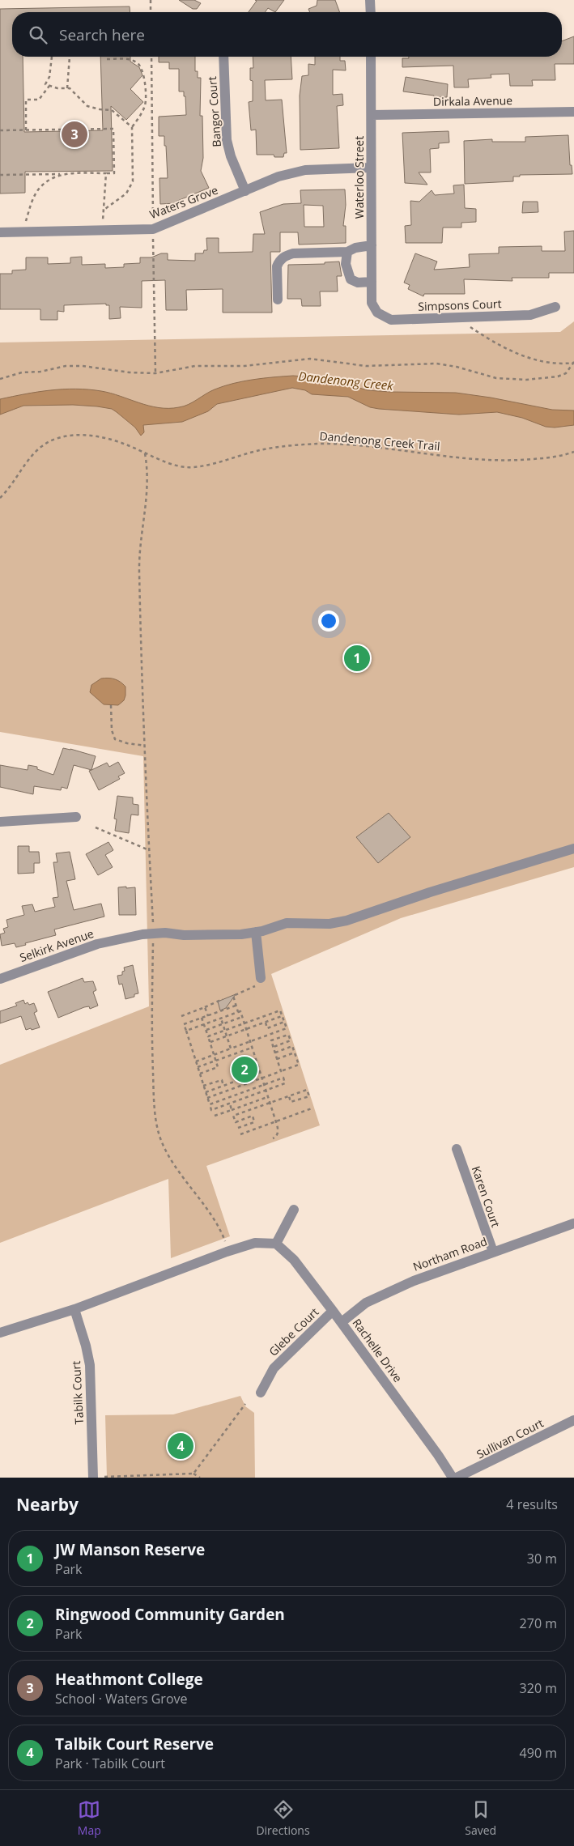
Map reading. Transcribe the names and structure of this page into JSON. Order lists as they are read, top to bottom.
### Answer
{
  "streets": {
    "street": [
      "Dirkala Avenue",
      "Bangor Court",
      "Waterloo Street",
      "Waters Grove",
      "Simpsons Court",
      "Selkirk Avenue",
      "Karen Court",
      "Northam Road",
      "Glebe Court",
      "Rachelle Drive",
      "Tabilk Court",
      "Sullivan Court"
    ],
    "path": ["Dandenong Creek Trail"]
  },
  "crossings": [
    ["Dirkala Avenue", "Waterloo Street"],
    ["Bangor Court", "Waters Grove"],
    ["Waterloo Street", "Waters Grove"],
    ["Waterloo Street", "Simpsons Court"],
    ["Karen Court", "Northam Road"],
    ["Northam Road", "Rachelle Drive"],
    ["Glebe Court", "Rachelle Drive"]
  ],
  "water": ["Dandenong Creek"],
  "page": {
    "search": "Search here",
    "pins": [
      "3",
      "1",
      "2",
      "4"
    ],
    "heading": ["Nearby", "4 results"],
    "list": [
      {
        "mark": "1",
        "name": "JW Manson Reserve",
        "note": "Park",
        "value": "30 m"
      },
      {
        "mark": "2",
        "name": "Ringwood Community Garden",
        "note": "Park",
        "value": "270 m"
      },
      {
        "mark": "3",
        "name": "Heathmont College",
        "note": "School · Waters Grove",
        "value": "320 m"
      },
      {
        "mark": "4",
        "name": "Talbik Court Reserve",
        "note": "Park · Tabilk Court",
        "value": "490 m"
      }
    ],
    "nav": ["Map", "Directions", "Saved"]
  }
}
